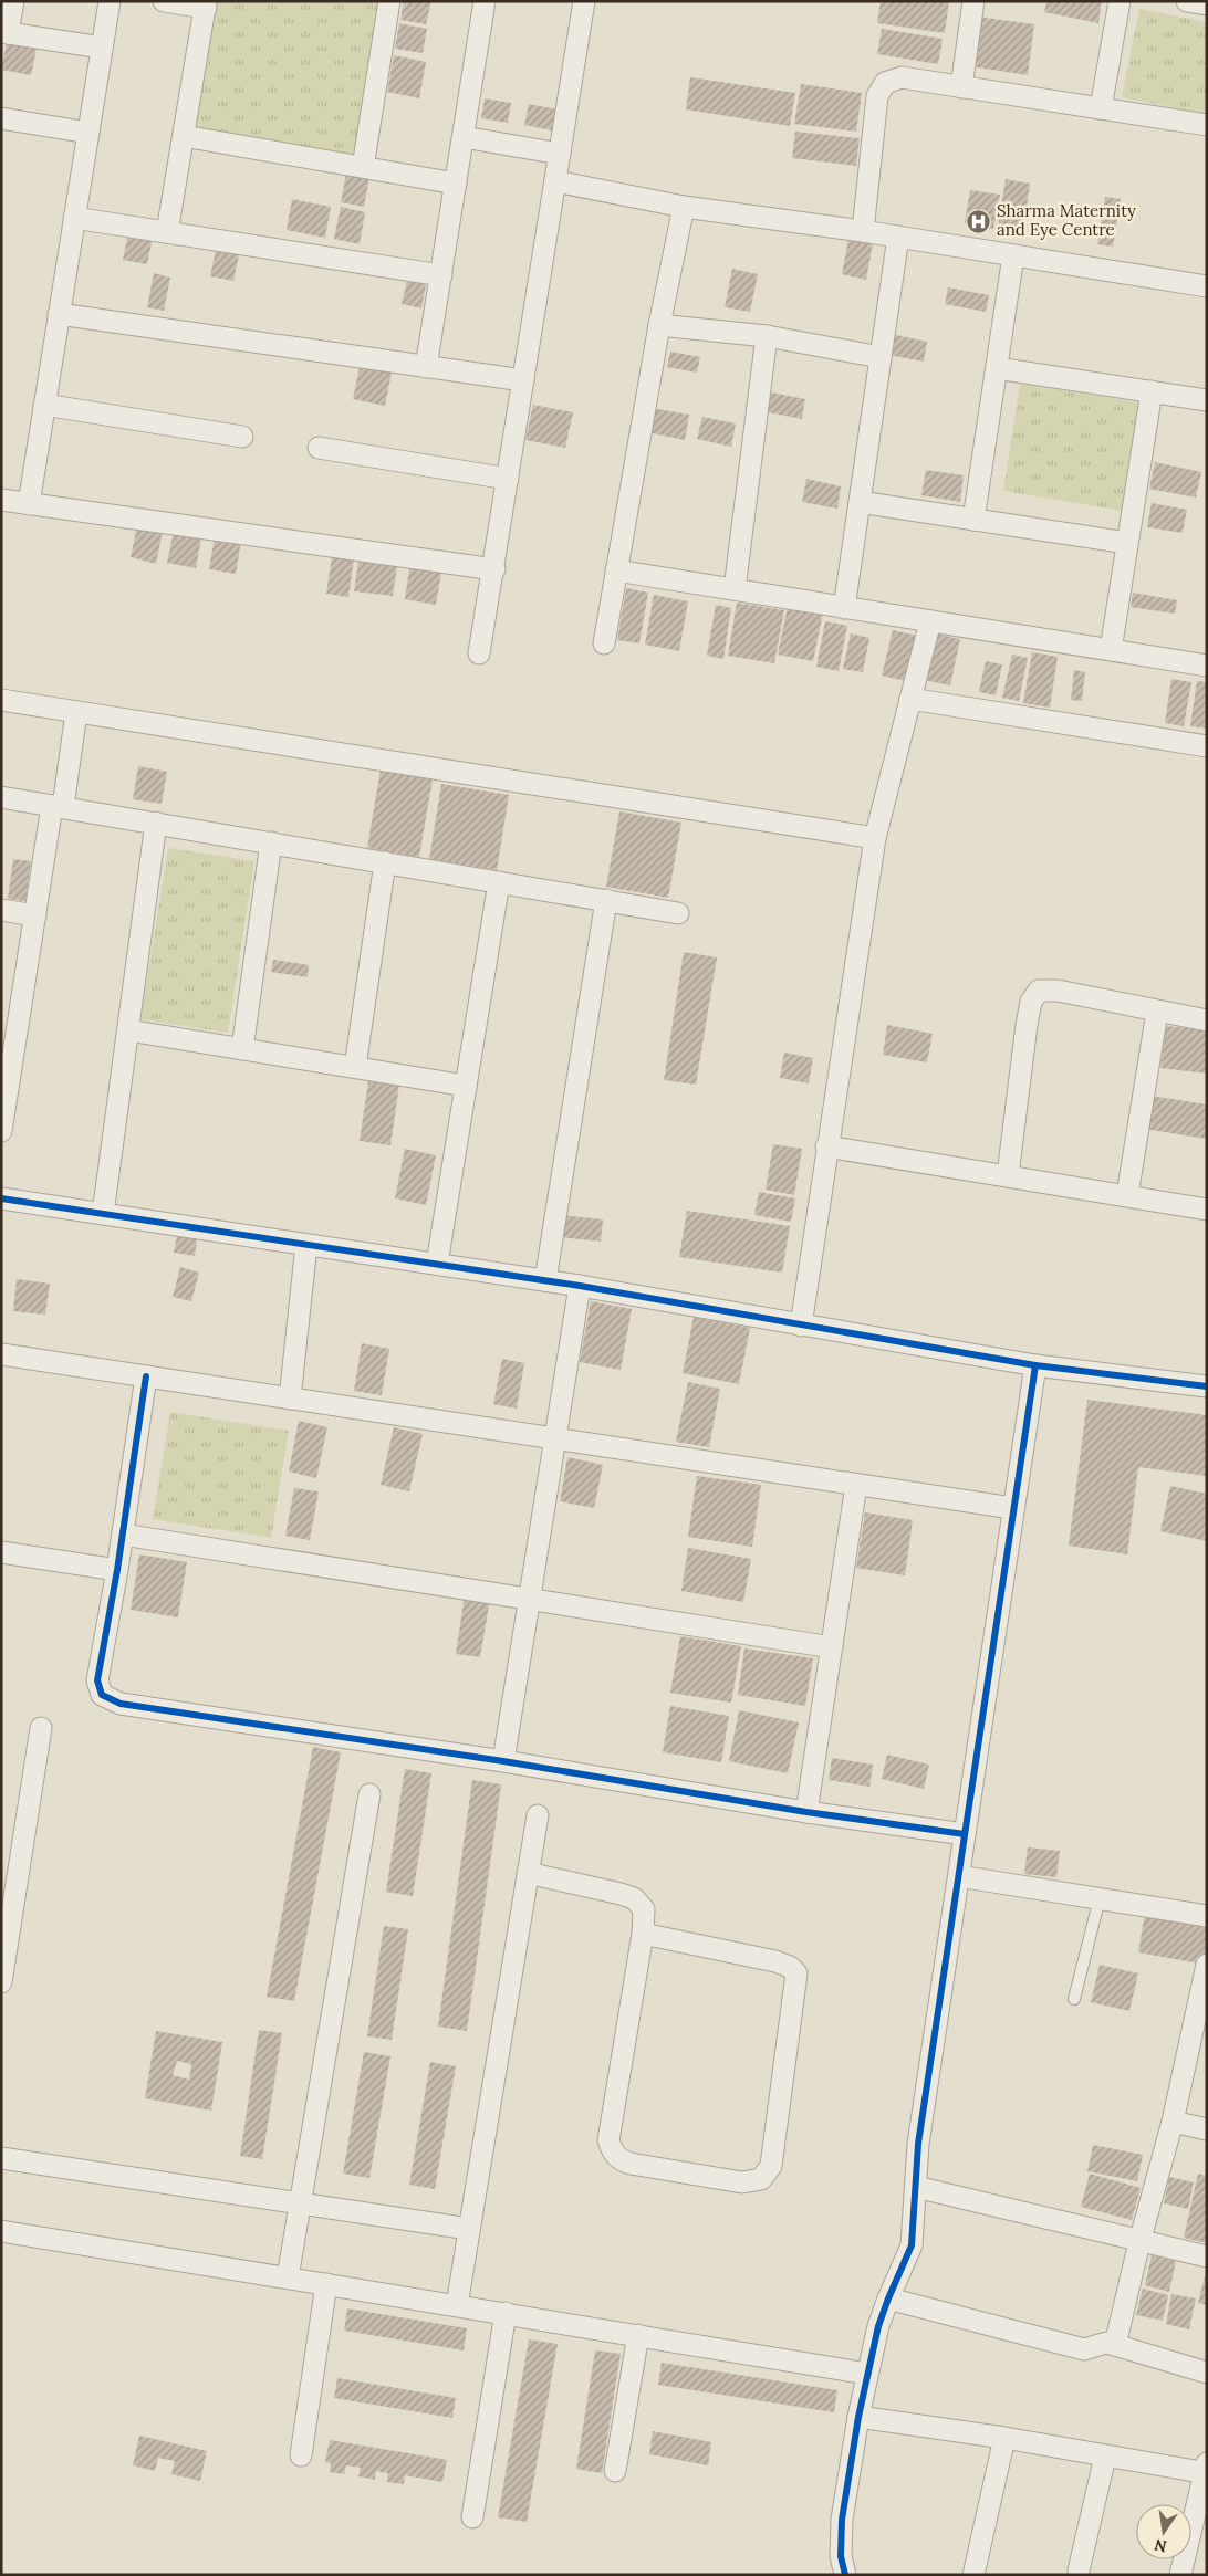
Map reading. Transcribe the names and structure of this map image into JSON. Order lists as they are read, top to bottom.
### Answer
{
  "places": {
    "hospital": ["Sharma Maternity and Eye Centre"]
  },
  "north": "bottom"
}
